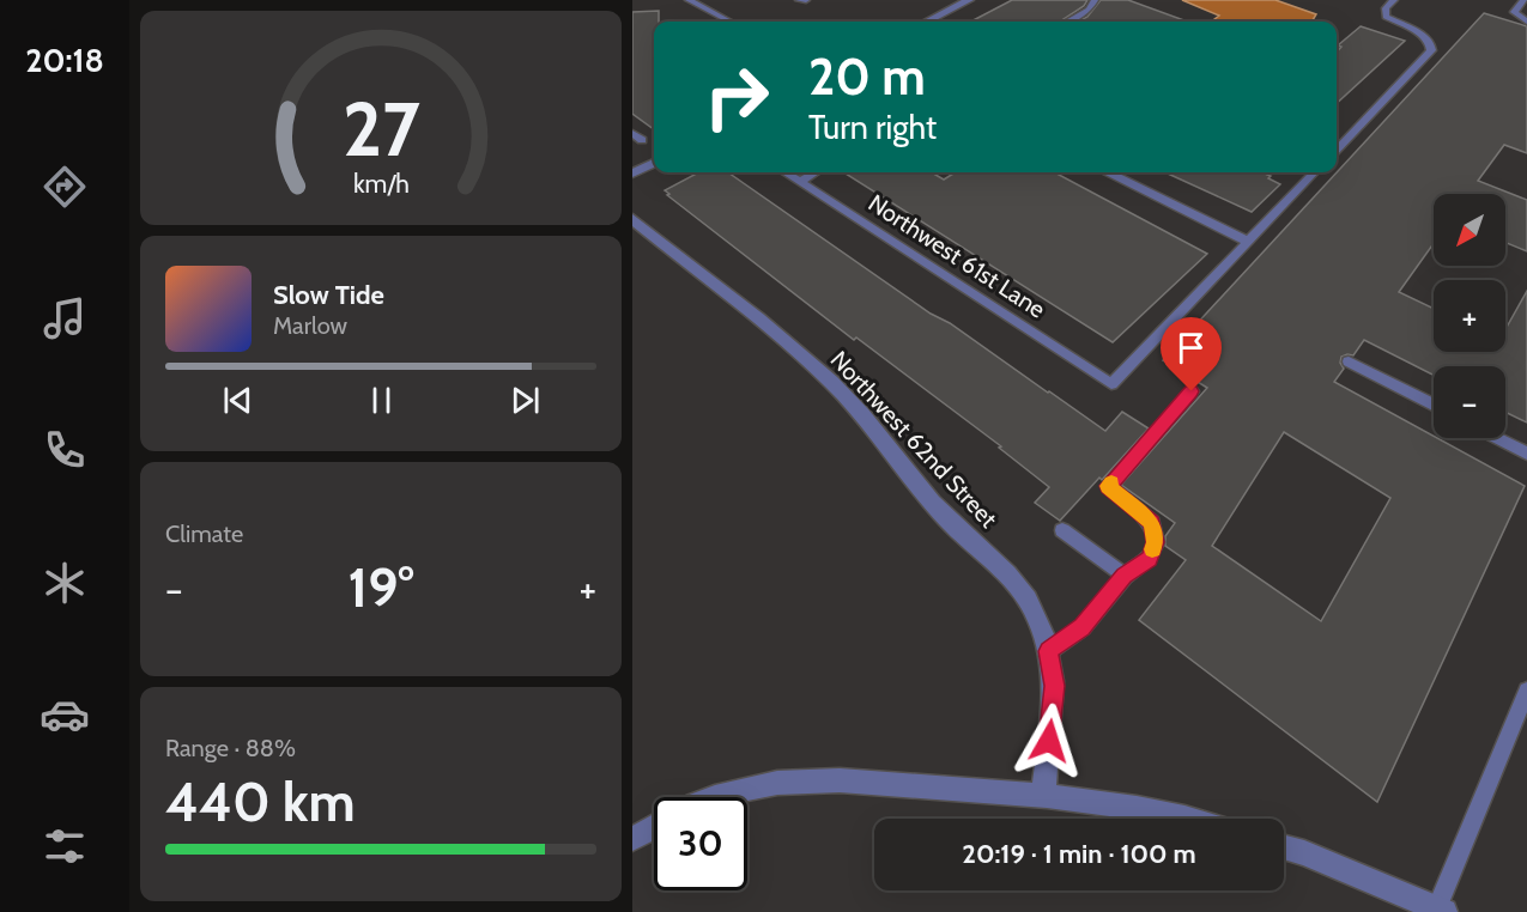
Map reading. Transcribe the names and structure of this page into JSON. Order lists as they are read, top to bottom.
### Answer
{
  "streets": {
    "street": ["Northwest 62nd Street"],
    "lane": ["Northwest 61st Lane"]
  },
  "north": "bottom left",
  "page": {
    "tabs": "20:18",
    "turn": ["20 m", "Turn right"],
    "map_buttons": ["+", "−"],
    "song": ["Slow Tide", "Marlow"],
    "tile": [
      "Climate",
      ["Range · 88%", "440 km"]
    ],
    "heat": ["−", "19°", "+"],
    "limit": "30",
    "trip": "20:19 · 1 min · 100 m",
    "gauge": ["27", "km/h"]
  }
}
